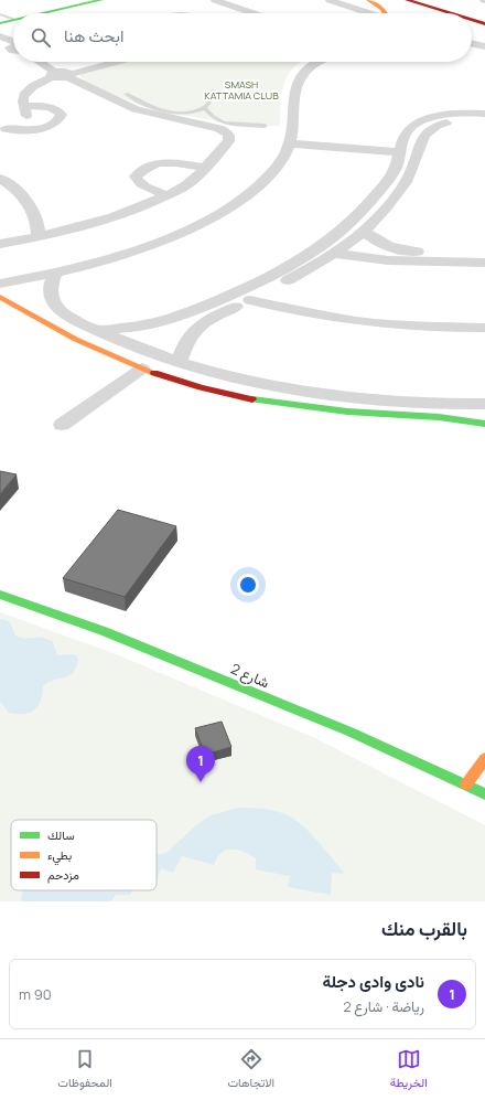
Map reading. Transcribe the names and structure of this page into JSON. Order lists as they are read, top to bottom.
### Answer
{
  "streets": {
    "street": ["شارع 2"]
  },
  "parks": ["SMASH KATTAMIA CLUB"],
  "legend": ["سالك", "بطيء", "مزدحم"],
  "page": {
    "search": "ابحث هنا",
    "pins": "1",
    "heading": "بالقرب منك",
    "list": [
      {
        "mark": "1",
        "name": "نادى وادى دجلة",
        "note": "رياضة · شارع 2",
        "value": "90 m"
      }
    ],
    "nav": ["الخريطة", "الاتجاهات", "المحفوظات"]
  }
}
